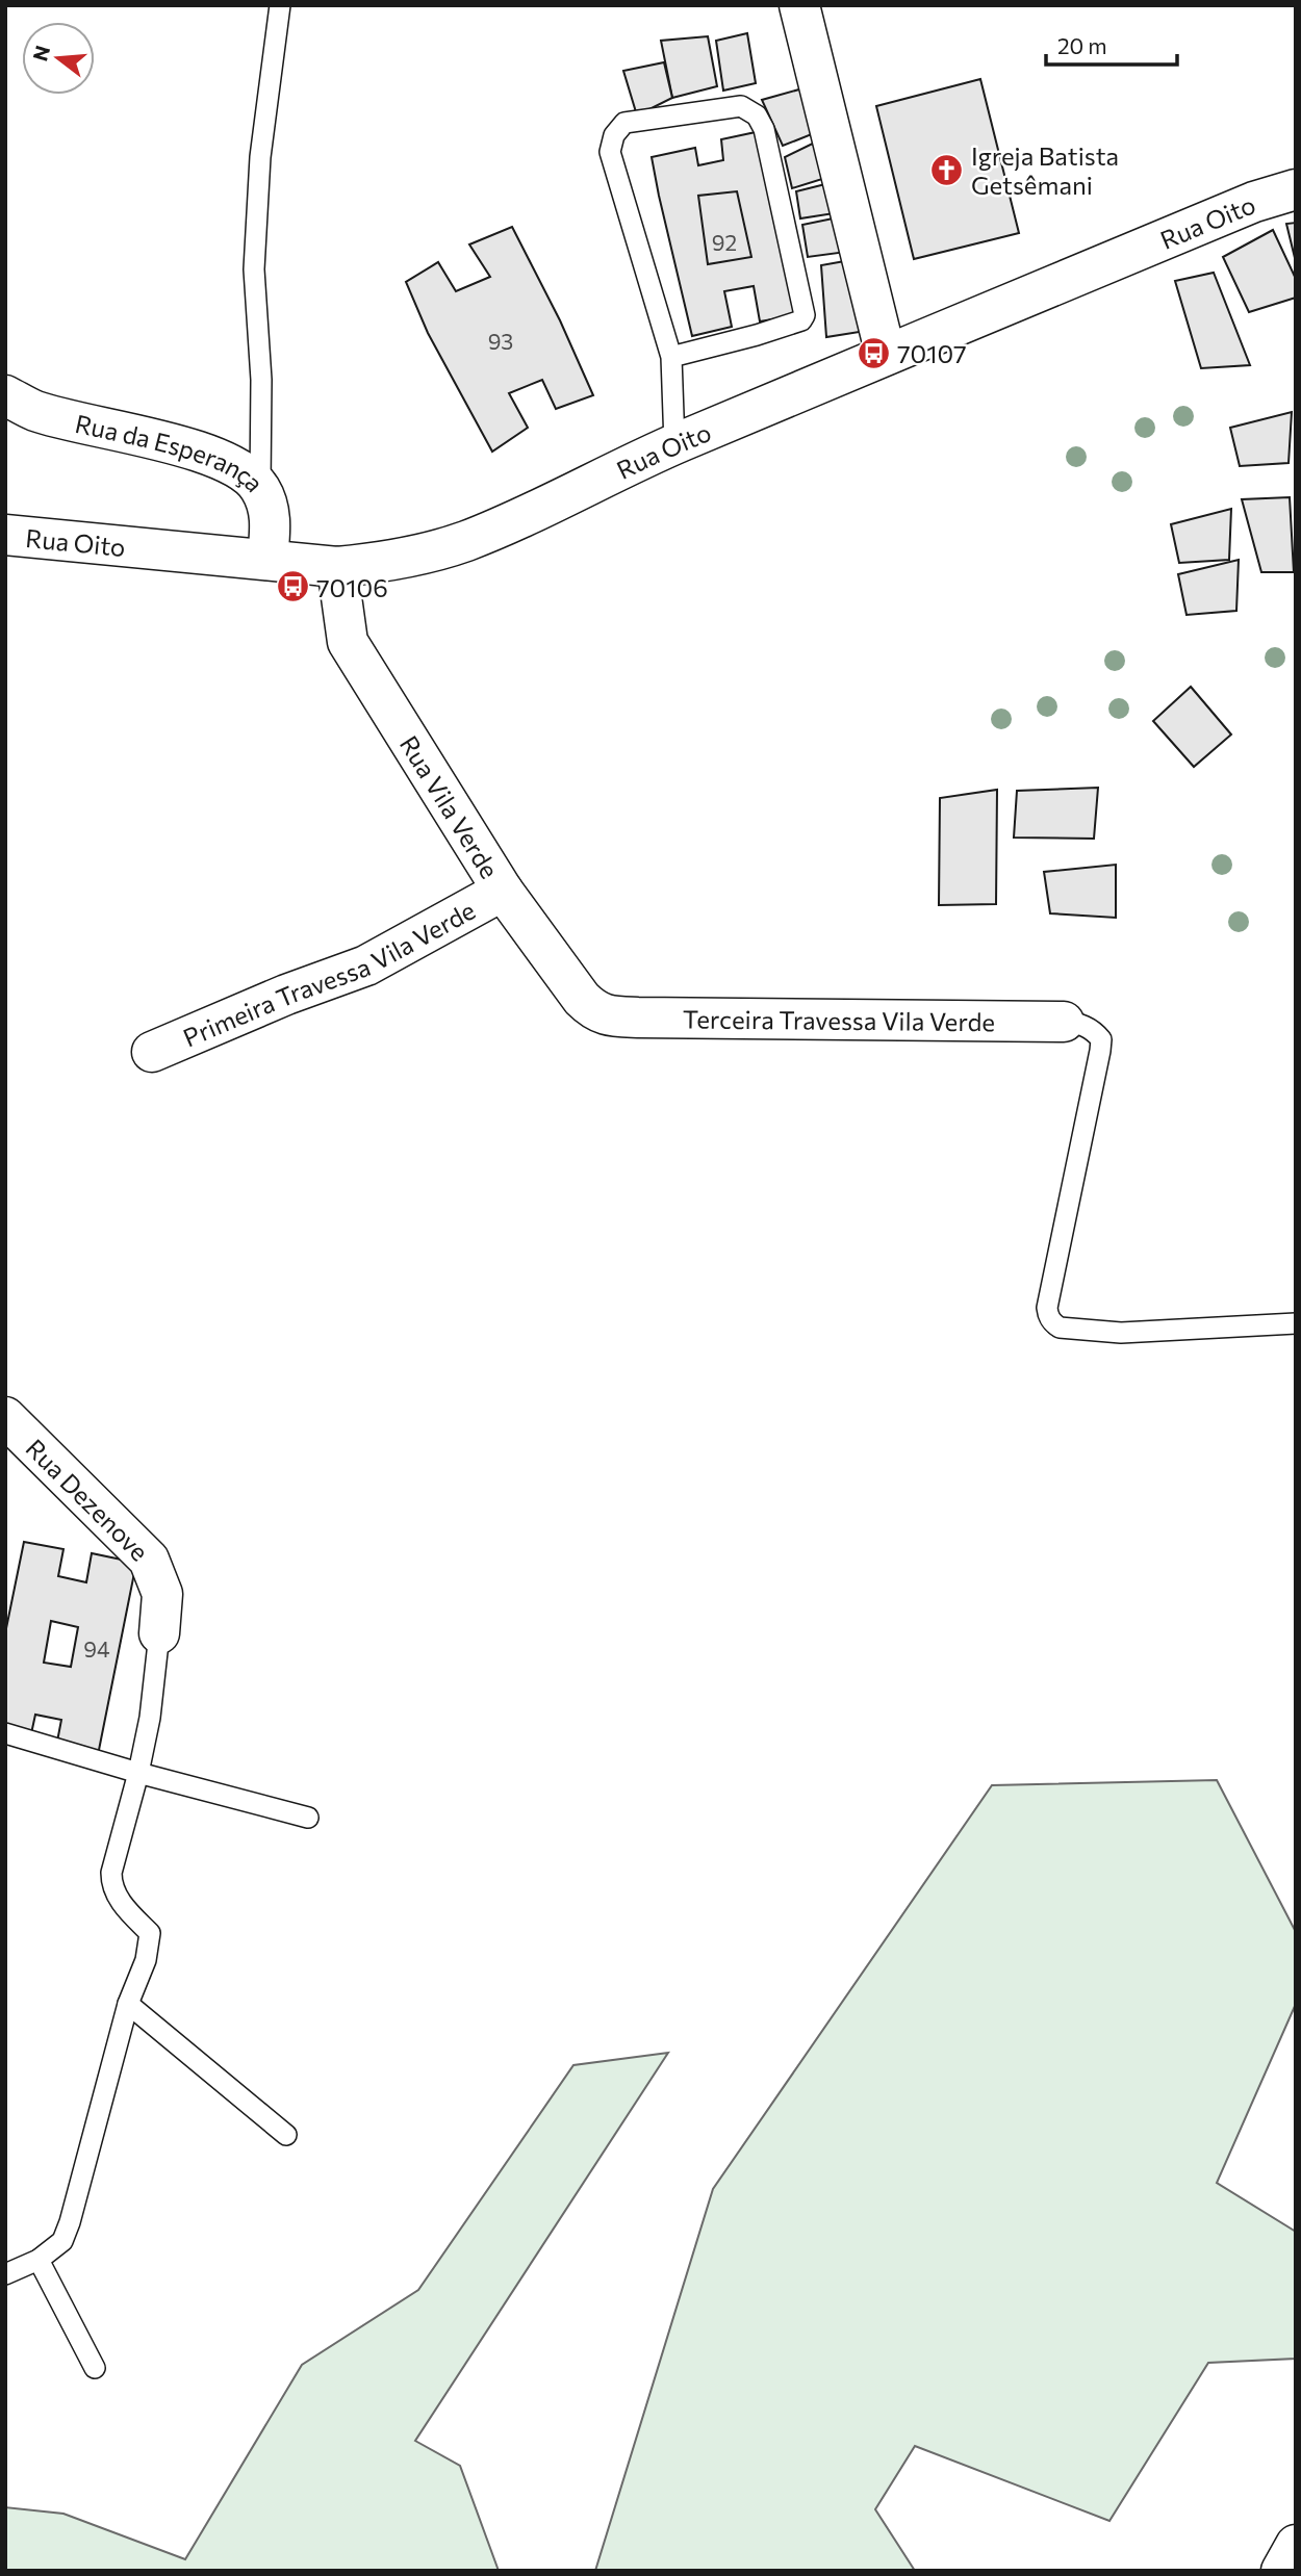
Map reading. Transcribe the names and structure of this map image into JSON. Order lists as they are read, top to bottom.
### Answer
{
  "streets": {
    "street": [
      "Rua Oito",
      "Rua da Esperança",
      "Rua Vila Verde",
      "Primeira Travessa Vila Verde",
      "Terceira Travessa Vila Verde",
      "Rua Dezenove"
    ]
  },
  "crossings": [
    ["Rua Oito", "Rua da Esperança"],
    ["Rua Oito", "Rua Vila Verde"],
    ["Rua Vila Verde", "Primeira Travessa Vila Verde"],
    ["Rua Vila Verde", "Terceira Travessa Vila Verde"]
  ],
  "places": {
    "church": ["Igreja Batista Getsêmani"],
    "bus stop": ["70107", "70106"]
  },
  "house_numbers": ["92", "93", "94"],
  "scale_bar": "20 m",
  "north": "left"
}
